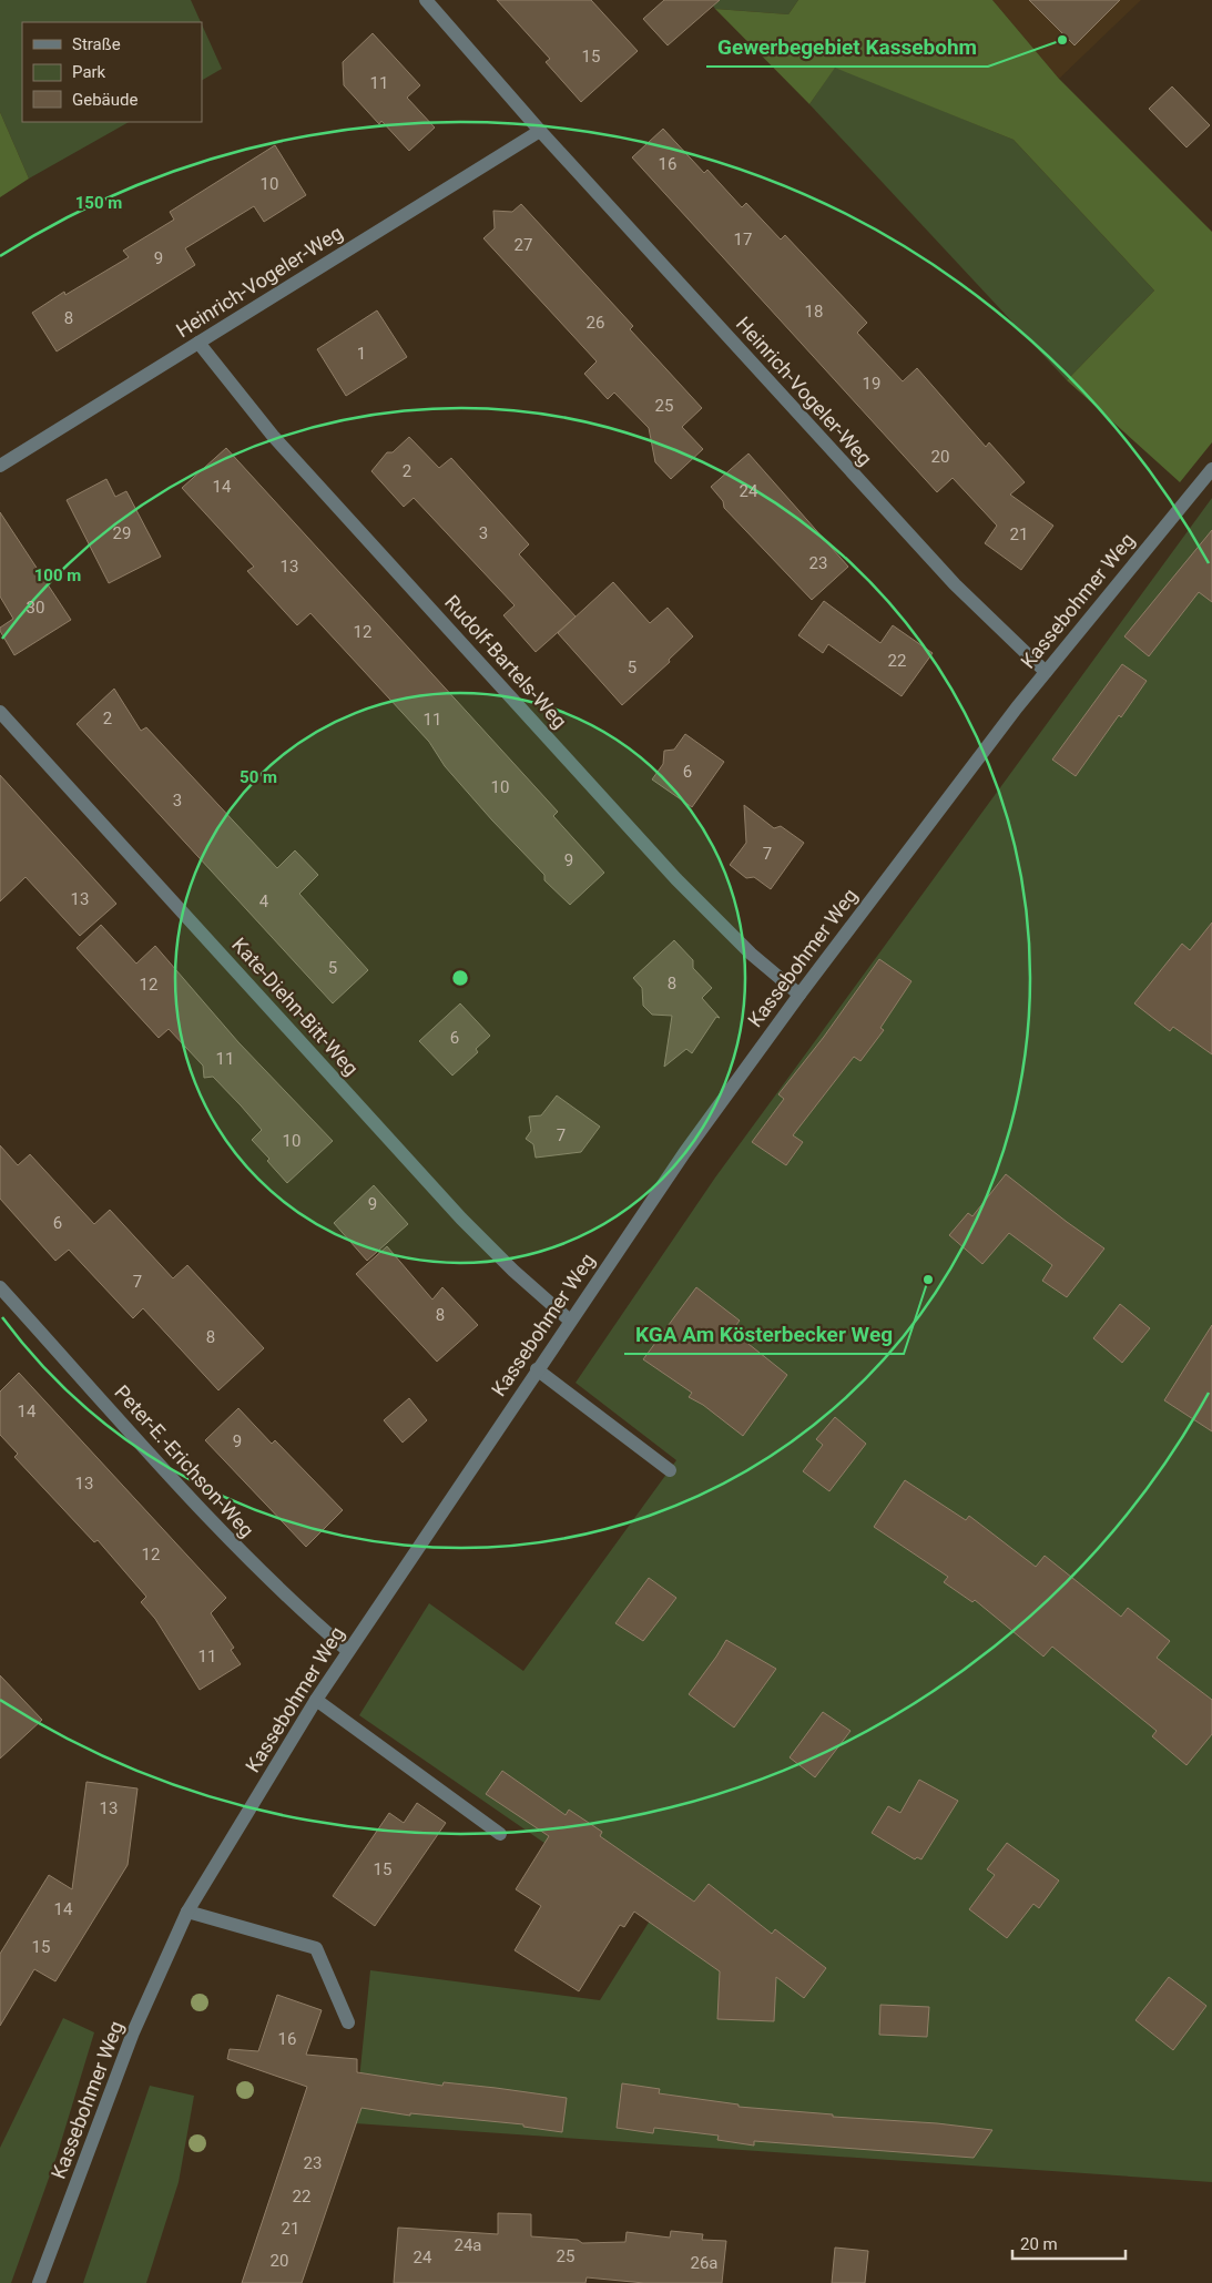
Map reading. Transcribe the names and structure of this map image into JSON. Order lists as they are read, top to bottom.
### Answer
{
  "streets": {
    "street": [
      "Heinrich-Vogeler-Weg",
      "Kassebohmer Weg",
      "Rudolf-Bartels-Weg",
      "Kate-Diehn-Bitt-Weg",
      "Peter-E.-Erichson-Weg"
    ]
  },
  "crossings": [
    ["Heinrich-Vogeler-Weg", "Kassebohmer Weg"],
    ["Heinrich-Vogeler-Weg", "Rudolf-Bartels-Weg"],
    ["Kassebohmer Weg", "Rudolf-Bartels-Weg"],
    ["Kassebohmer Weg", "Kate-Diehn-Bitt-Weg"],
    ["Kassebohmer Weg", "Peter-E.-Erichson-Weg"]
  ],
  "places": ["Gewerbegebiet Kassebohm", "KGA Am Kösterbecker Weg"],
  "house_numbers": [
    "15",
    "11",
    "16",
    "10",
    "17",
    "27",
    "9",
    "18",
    "8",
    "26",
    "1",
    "19",
    "25",
    "20",
    "2",
    "14",
    "24",
    "29",
    "3",
    "21",
    "23",
    "13",
    "30",
    "12",
    "22",
    "5",
    "2",
    "11",
    "6",
    "10",
    "3",
    "7",
    "9",
    "13",
    "4",
    "5",
    "8",
    "12",
    "6",
    "11",
    "7",
    "10",
    "9",
    "6",
    "7",
    "8",
    "8",
    "14",
    "9",
    "13",
    "12",
    "11",
    "13",
    "15",
    "14",
    "15",
    "16",
    "23",
    "22",
    "21",
    "24a",
    "25",
    "24",
    "20",
    "26a"
  ],
  "legend": ["Straße", "Park", "Gebäude"],
  "scale_bar": "20 m",
  "rings": ["150 m", "100 m", "50 m"]
}
